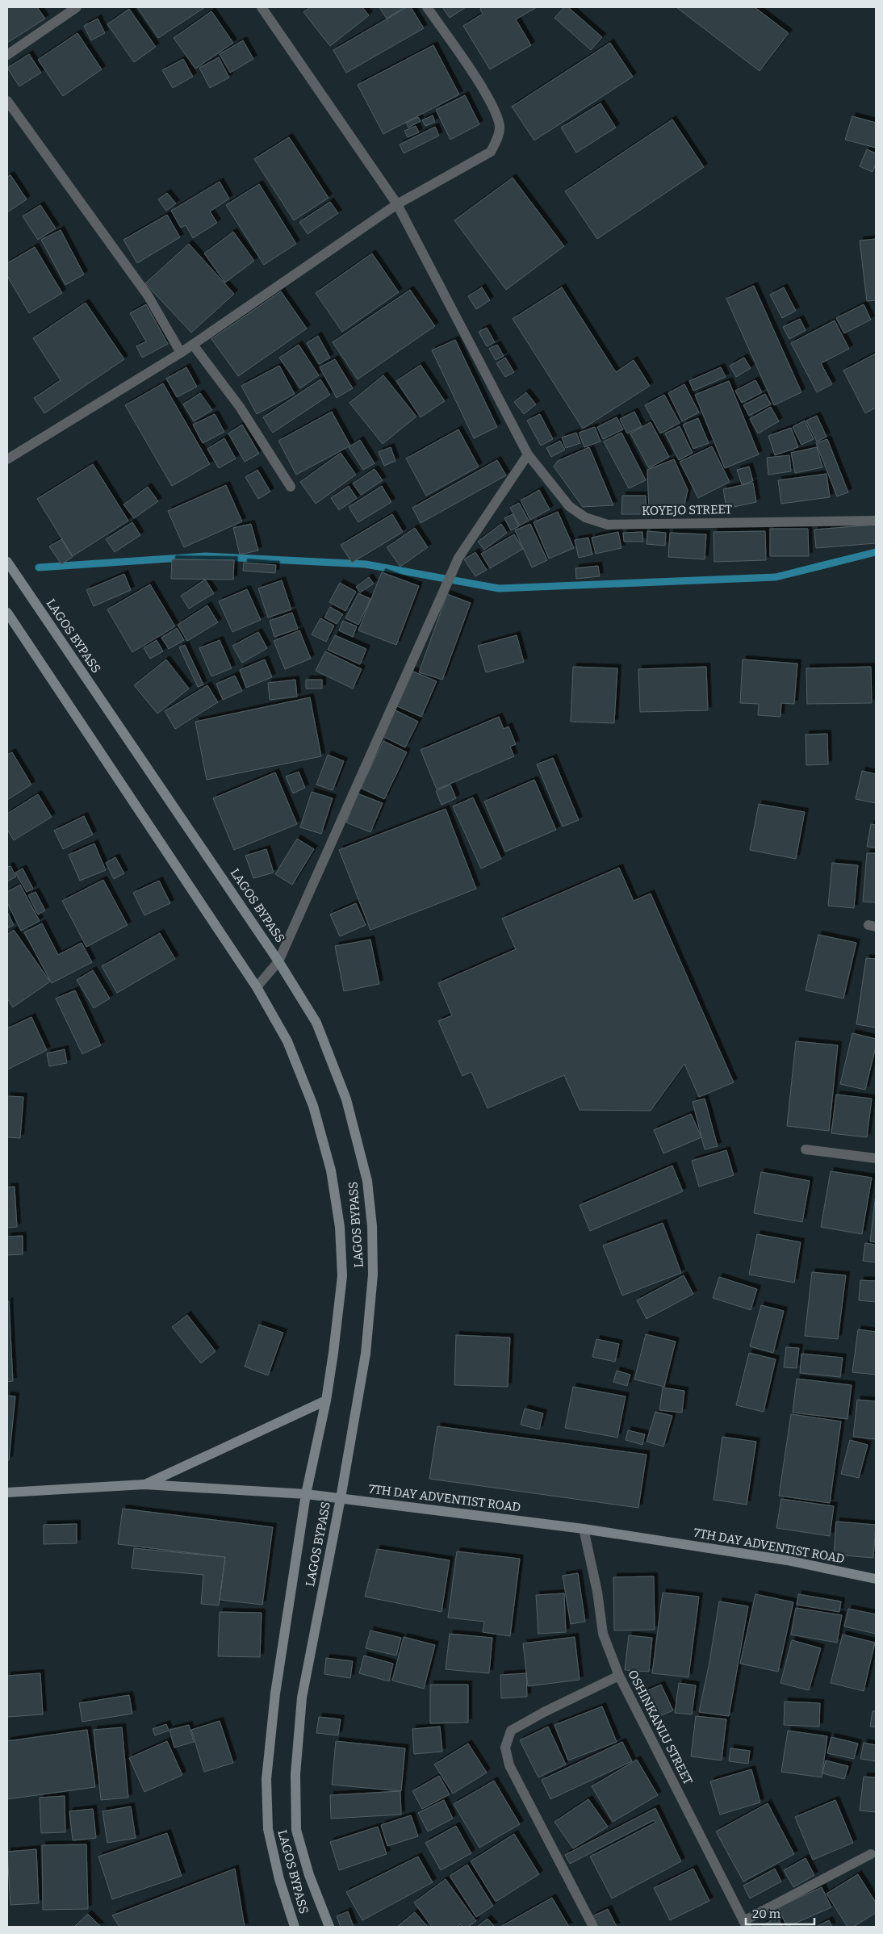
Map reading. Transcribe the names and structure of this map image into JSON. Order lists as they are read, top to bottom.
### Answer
{
  "streets": {
    "main road": ["LAGOS BYPASS", "7TH DAY ADVENTIST ROAD"],
    "street": ["KOYEJO STREET", "OSHINKANLU STREET"]
  },
  "crossings": [
    ["LAGOS BYPASS", "7TH DAY ADVENTIST ROAD"],
    ["7TH DAY ADVENTIST ROAD", "OSHINKANLU STREET"]
  ],
  "scale_bar": "20 m"
}
